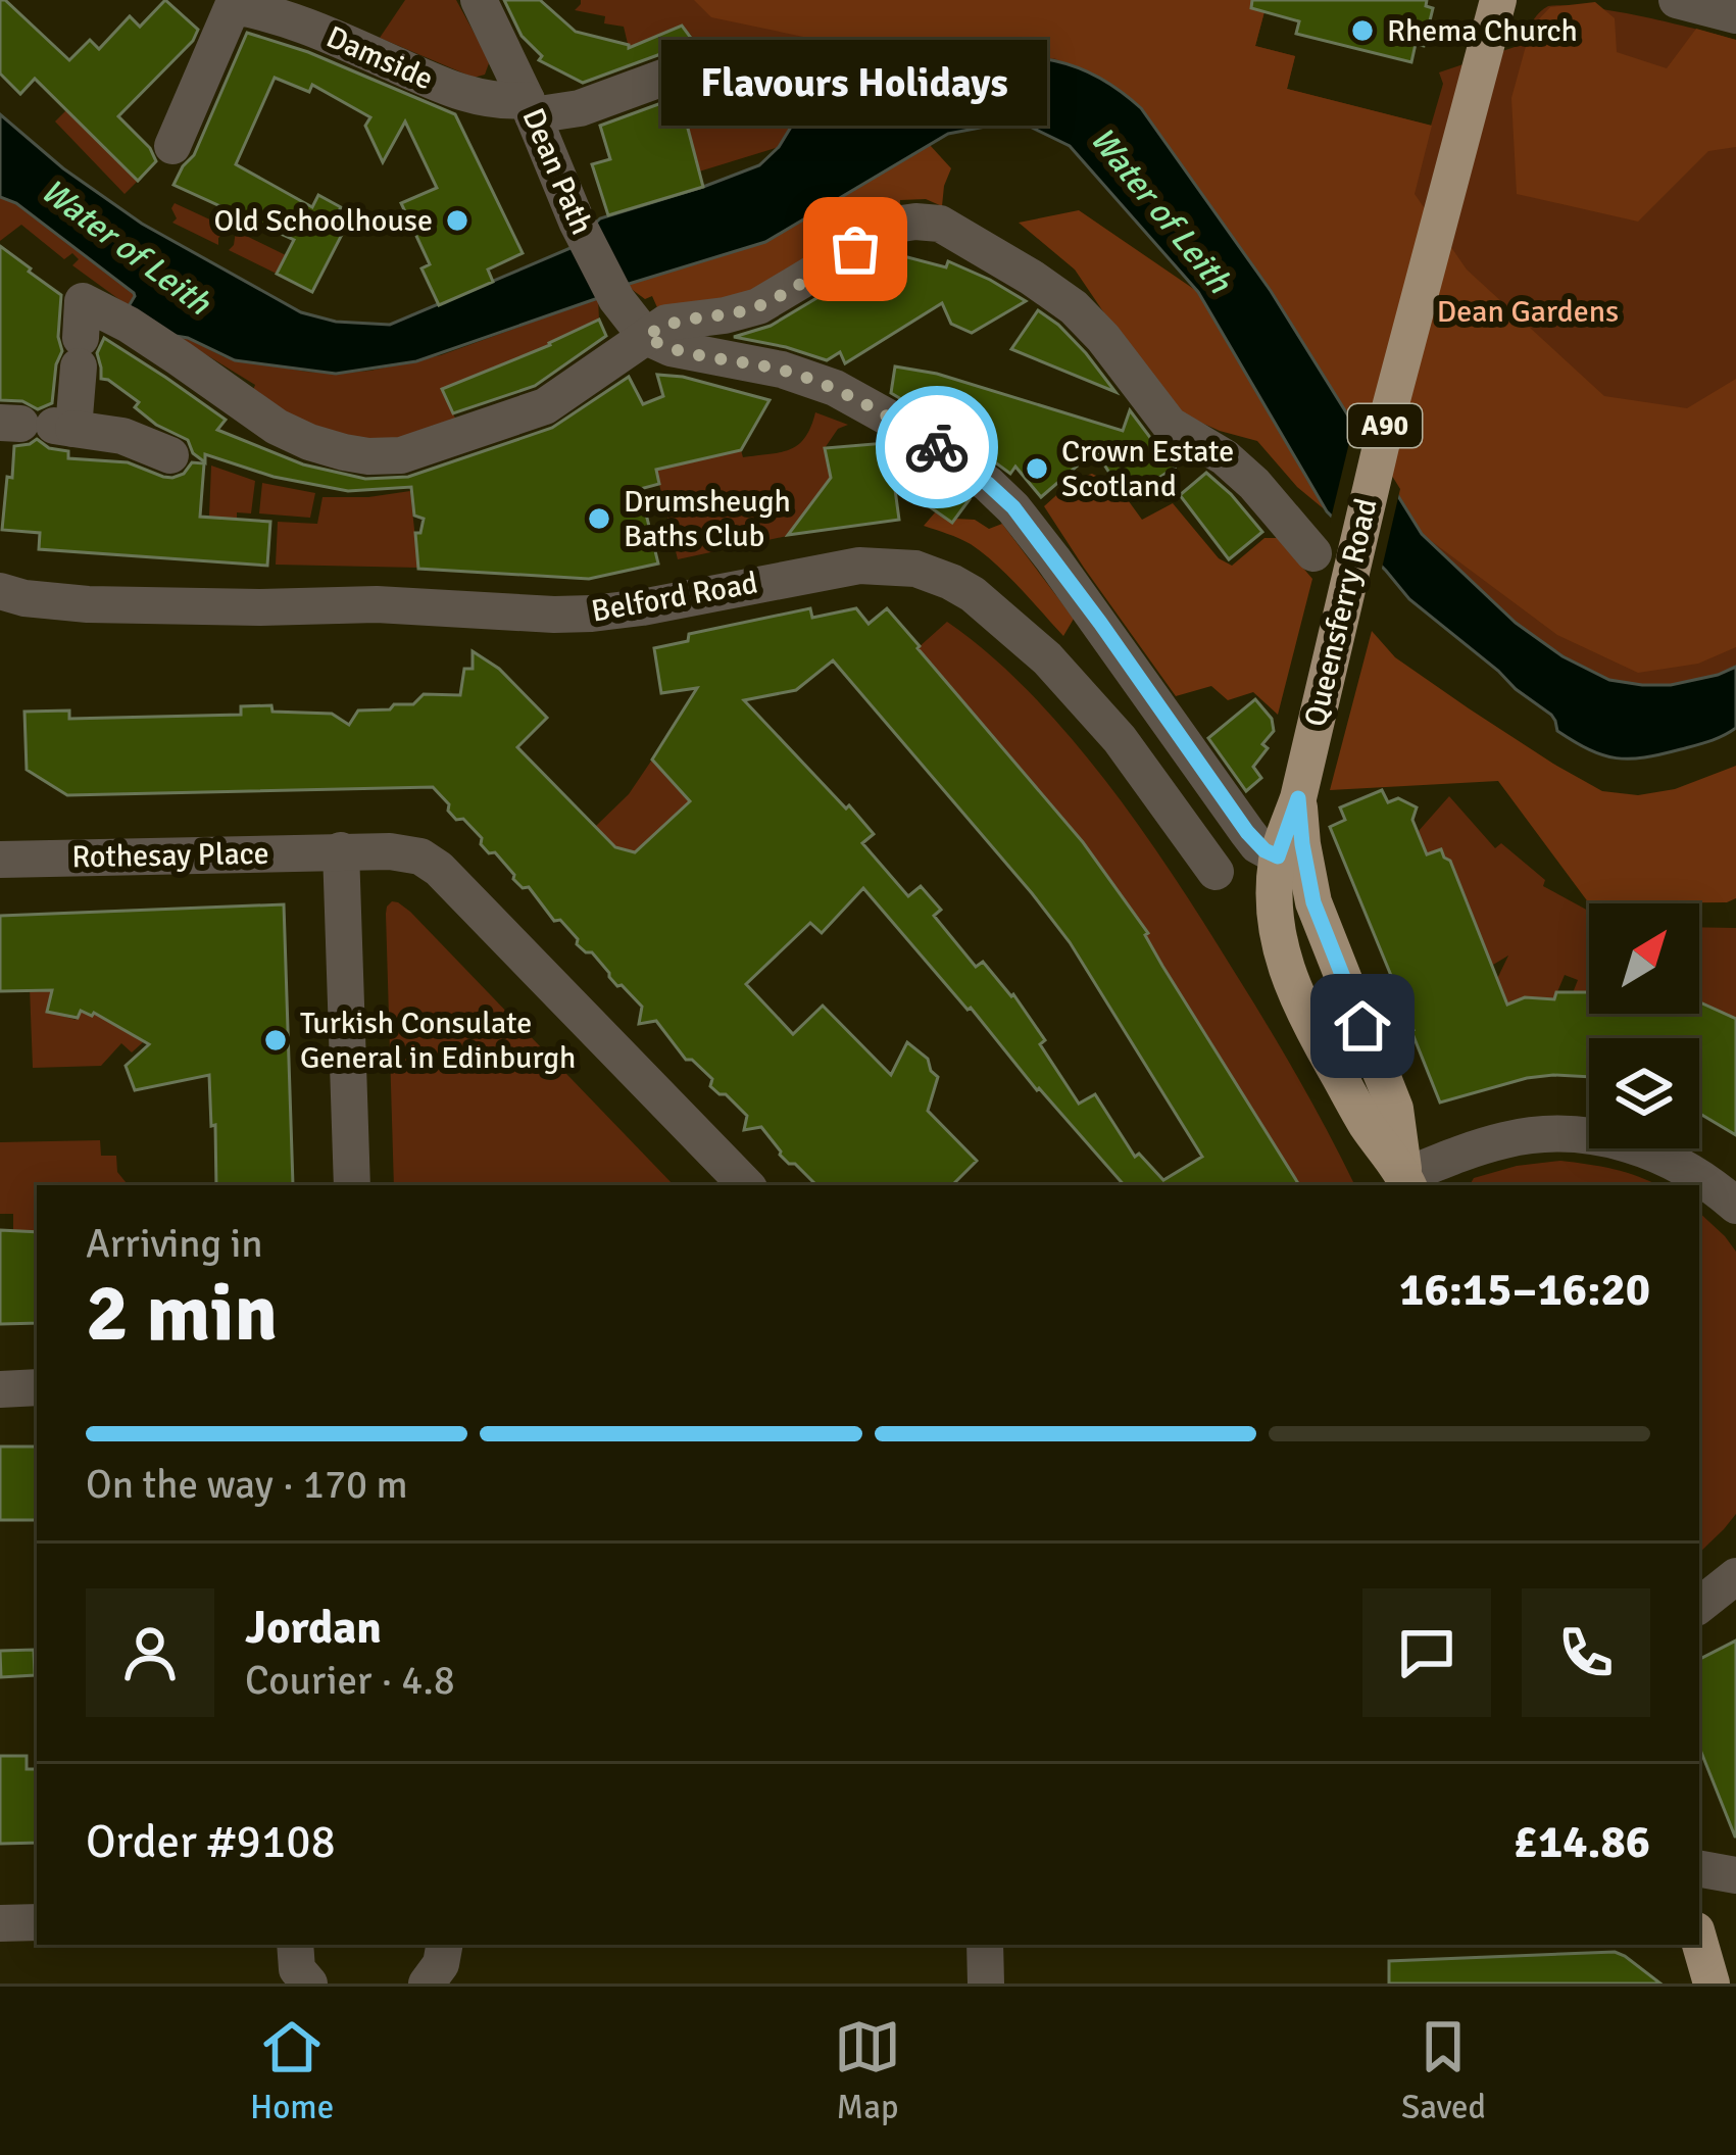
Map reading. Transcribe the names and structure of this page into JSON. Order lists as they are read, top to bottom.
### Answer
{
  "streets": {
    "main road": ["A90", "Queensferry Road"],
    "street": [
      "Damside",
      "Dean Path",
      "Belford Road",
      "Rothesay Place"
    ]
  },
  "crossings": [
    ["Damside", "Dean Path"],
    ["A90", "Queensferry Road"]
  ],
  "water": ["Water of Leith"],
  "parks": ["Dean Gardens"],
  "places": [
    "Rhema Church",
    "Old Schoolhouse",
    "Flavours Holidays",
    "Crown Estate Scotland",
    "Drumsheugh Baths Club",
    "Turkish Consulate General in Edinburgh"
  ],
  "north": "top right",
  "page": {
    "bubble": "Flavours Holidays",
    "heading": ["2 min", "Arriving in", "16:15–16:20"],
    "panel": [
      "Jordan",
      "Courier · 4.8",
      "Order #9108",
      "£14.86"
    ],
    "bar": "On the way · 170 m",
    "tabs": ["Home", "Map", "Saved"]
  }
}
